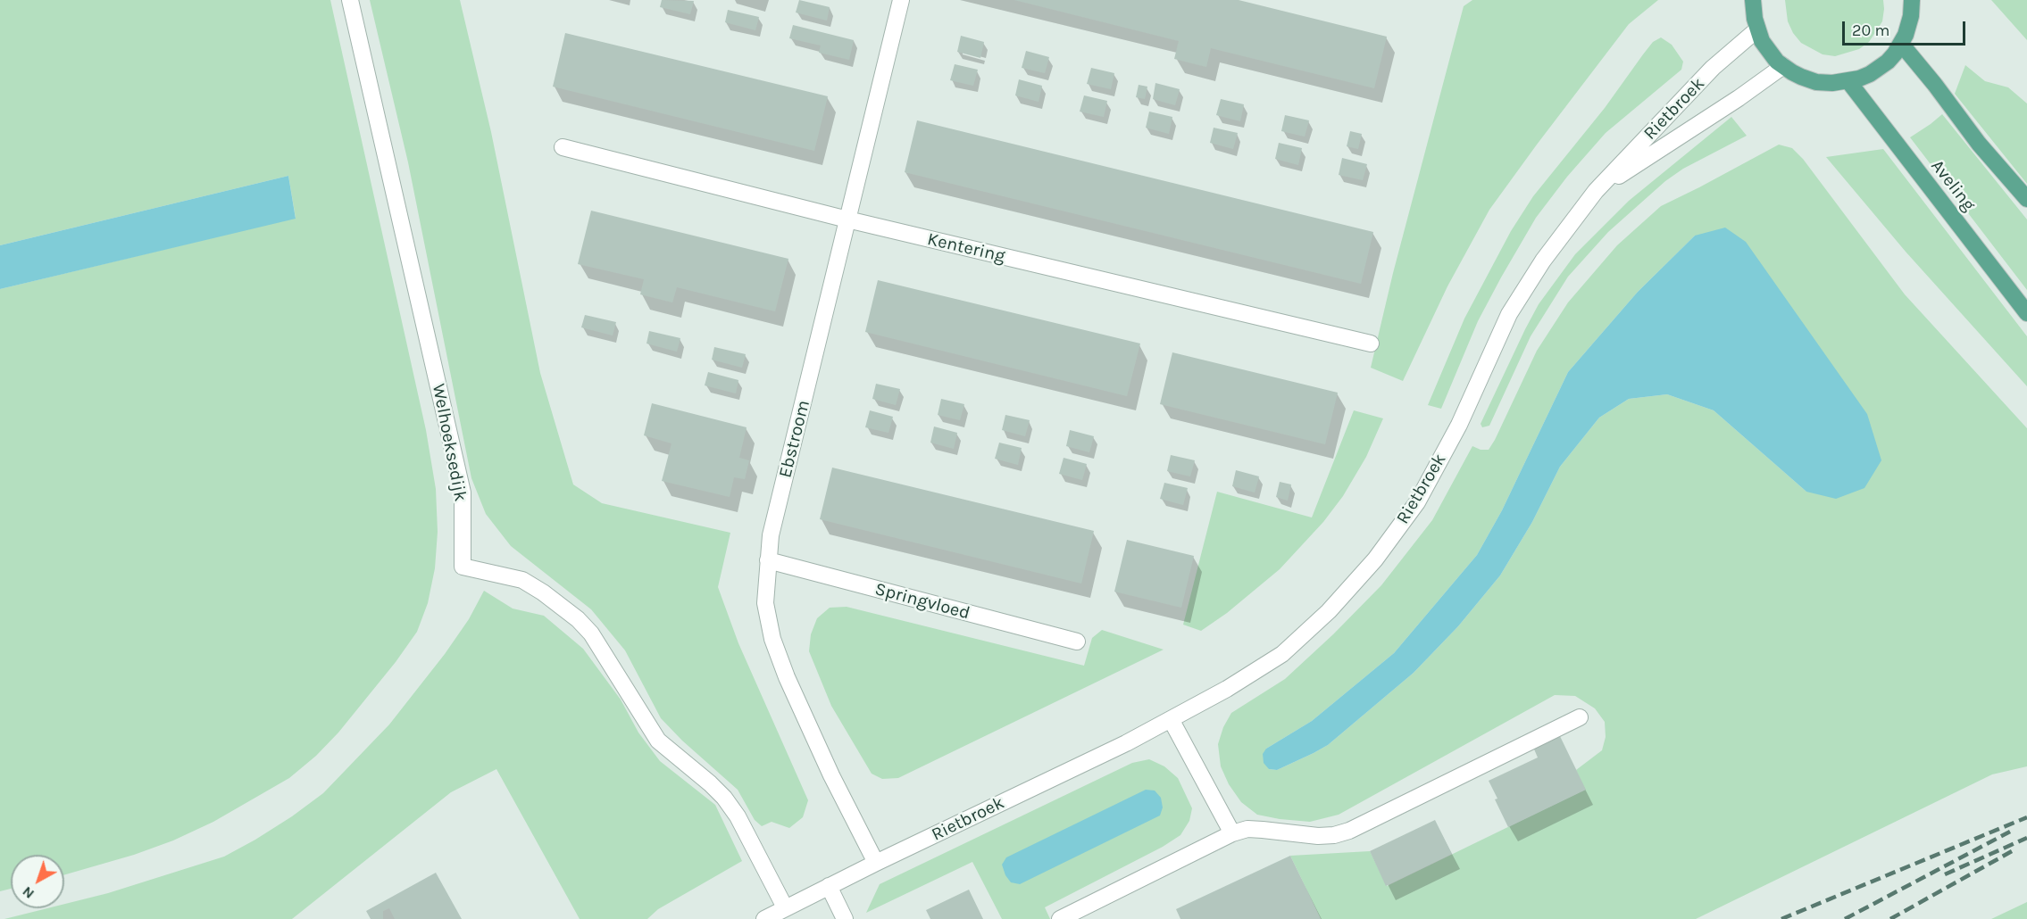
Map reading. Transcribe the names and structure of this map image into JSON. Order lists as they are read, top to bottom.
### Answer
{
  "streets": {
    "main road": ["Aveling"],
    "street": [
      "Rietbroek",
      "Kentering",
      "Ebstroom",
      "Welhoeksedijk",
      "Springvloed"
    ]
  },
  "crossings": [
    ["Rietbroek", "Ebstroom"],
    ["Rietbroek", "Welhoeksedijk"],
    ["Kentering", "Ebstroom"],
    ["Ebstroom", "Springvloed"]
  ],
  "scale_bar": "20 m",
  "north": "bottom left"
}
